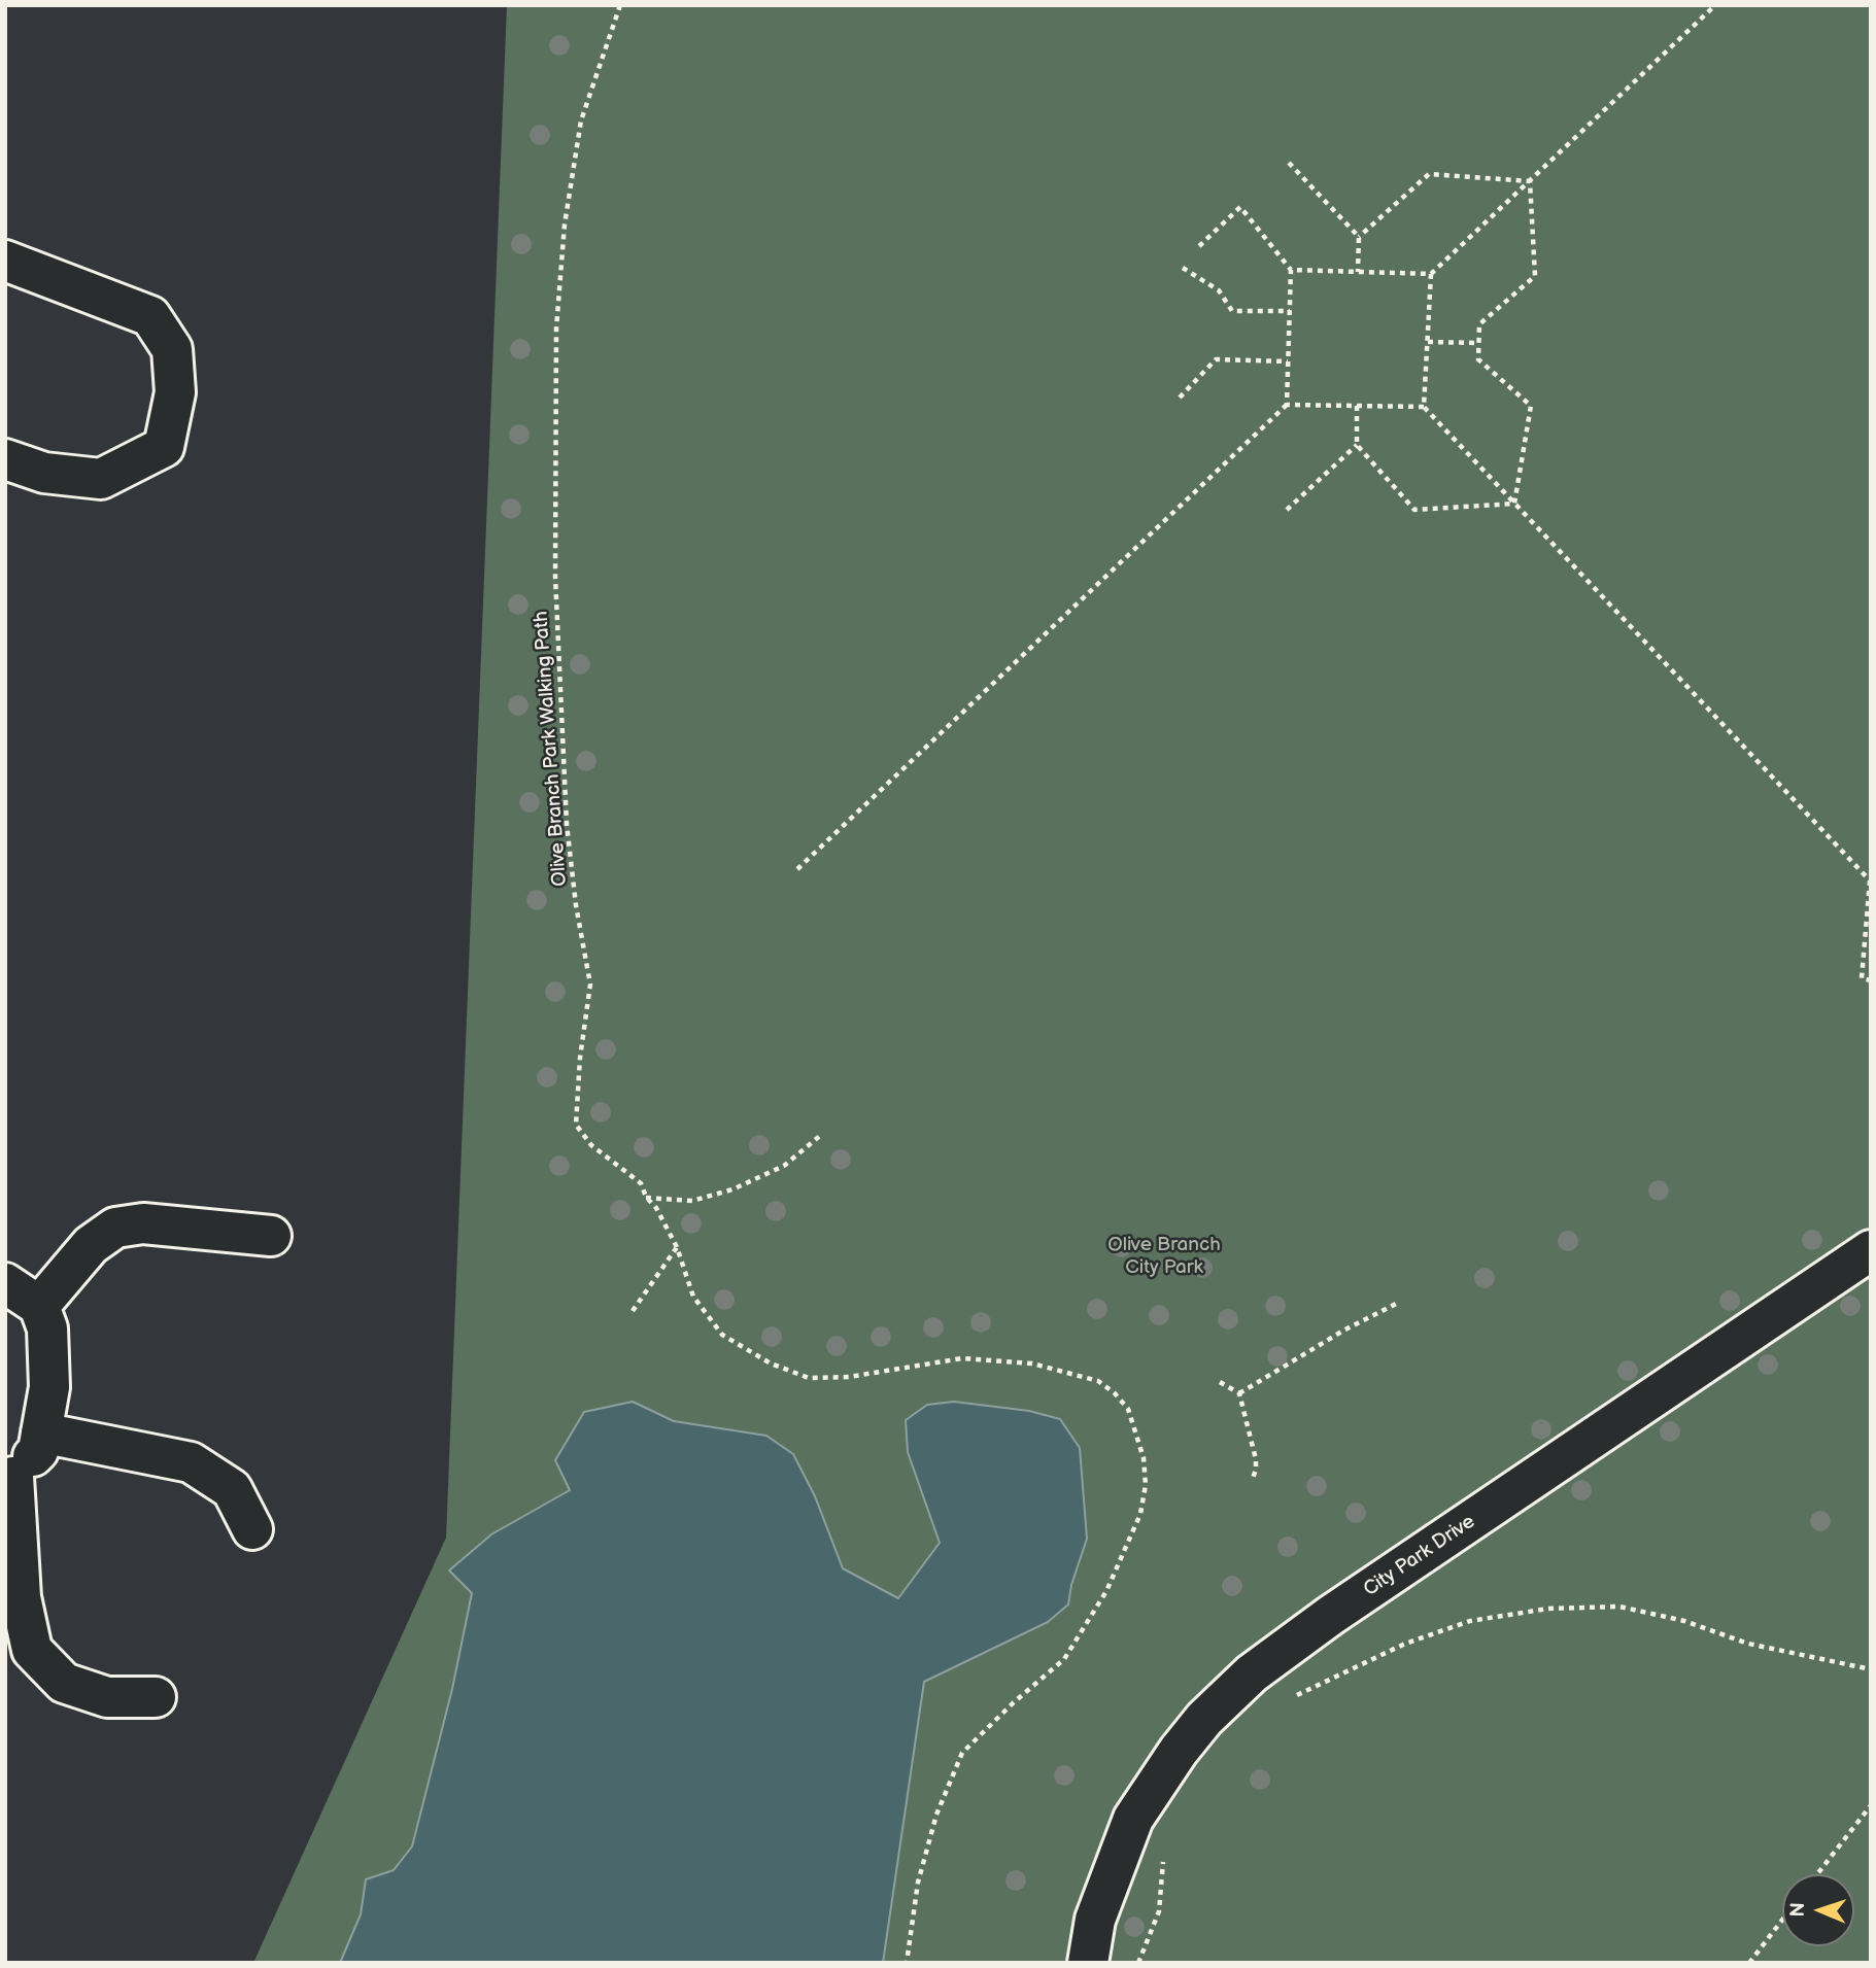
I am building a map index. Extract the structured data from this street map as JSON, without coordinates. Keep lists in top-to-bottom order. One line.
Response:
{"streets":{"street":["City Park Drive"],"path":["Olive Branch Park Walking Path"]},"parks":["Olive Branch City Park"],"north":"left"}
